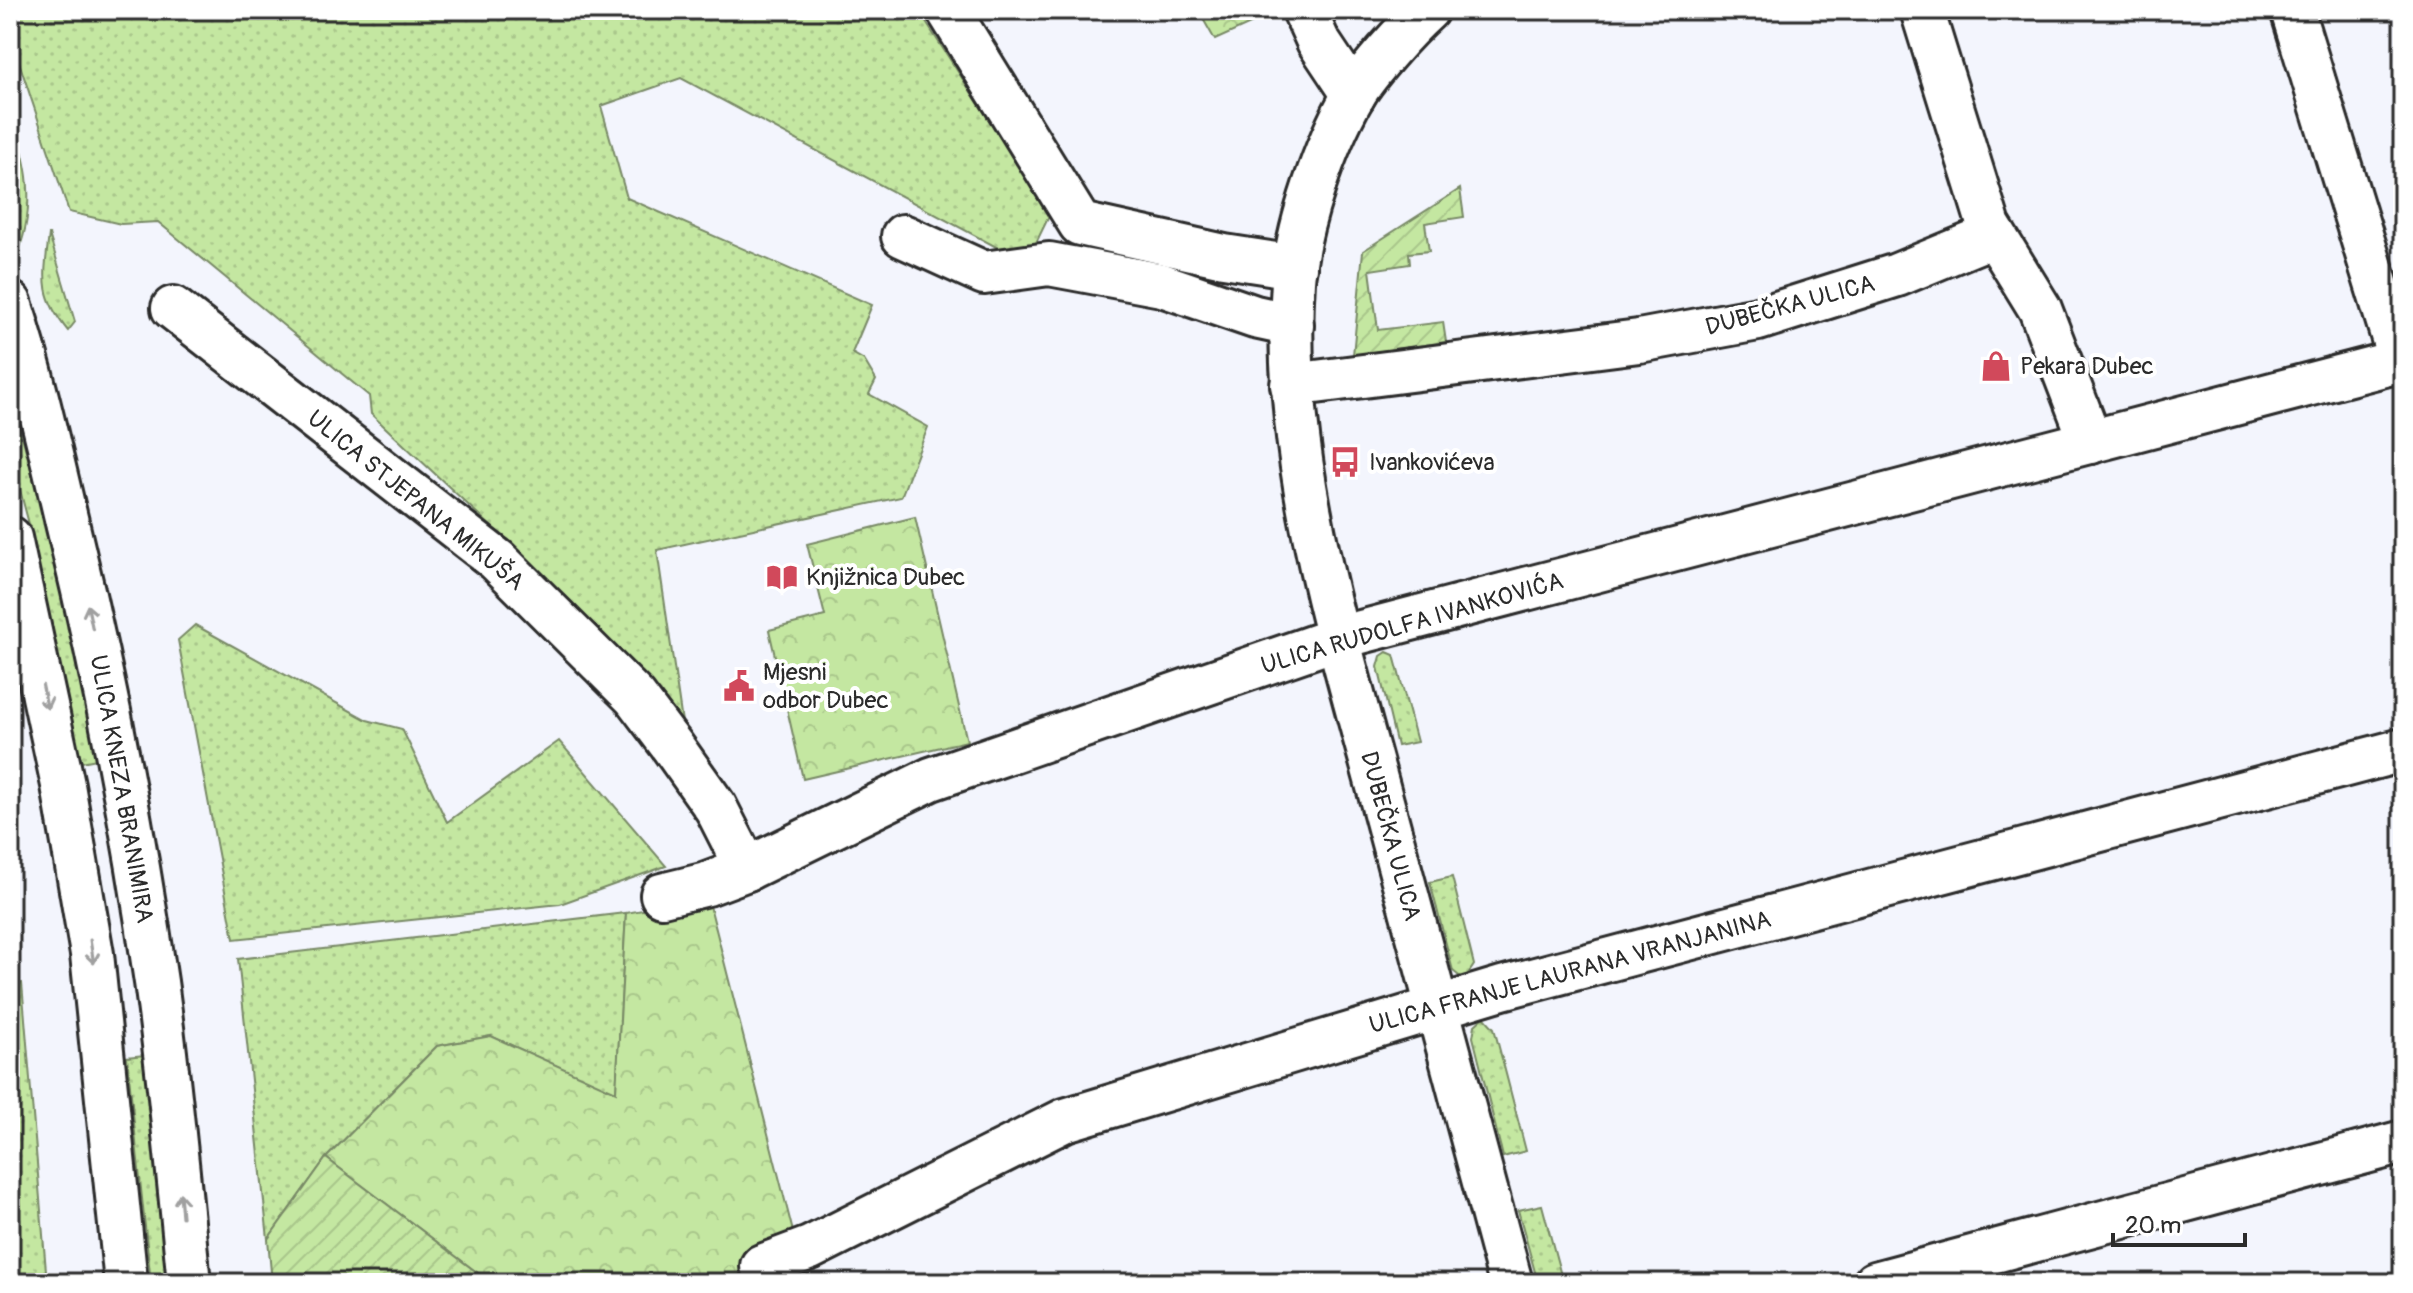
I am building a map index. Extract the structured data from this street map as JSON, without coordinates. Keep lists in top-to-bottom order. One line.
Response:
{"streets":{"street":["DUBEČKA ULICA","ULICA STJEPANA MIKUŠA","ULICA RUDOLFA IVANKOVIĆA","ULICA KNEZA BRANIMIRA","ULICA FRANJE LAURANA VRANJANINA"]},"crossings":[["DUBEČKA ULICA","ULICA RUDOLFA IVANKOVIĆA"],["DUBEČKA ULICA","ULICA FRANJE LAURANA VRANJANINA"],["ULICA STJEPANA MIKUŠA","ULICA RUDOLFA IVANKOVIĆA"]],"places":{"shop":["Pekara Dubec"],"bus stop":["Ivankovićeva"],"library":["Knjižnica Dubec"],"public building":["Mjesni odbor Dubec"]},"scale_bar":"20 m"}
